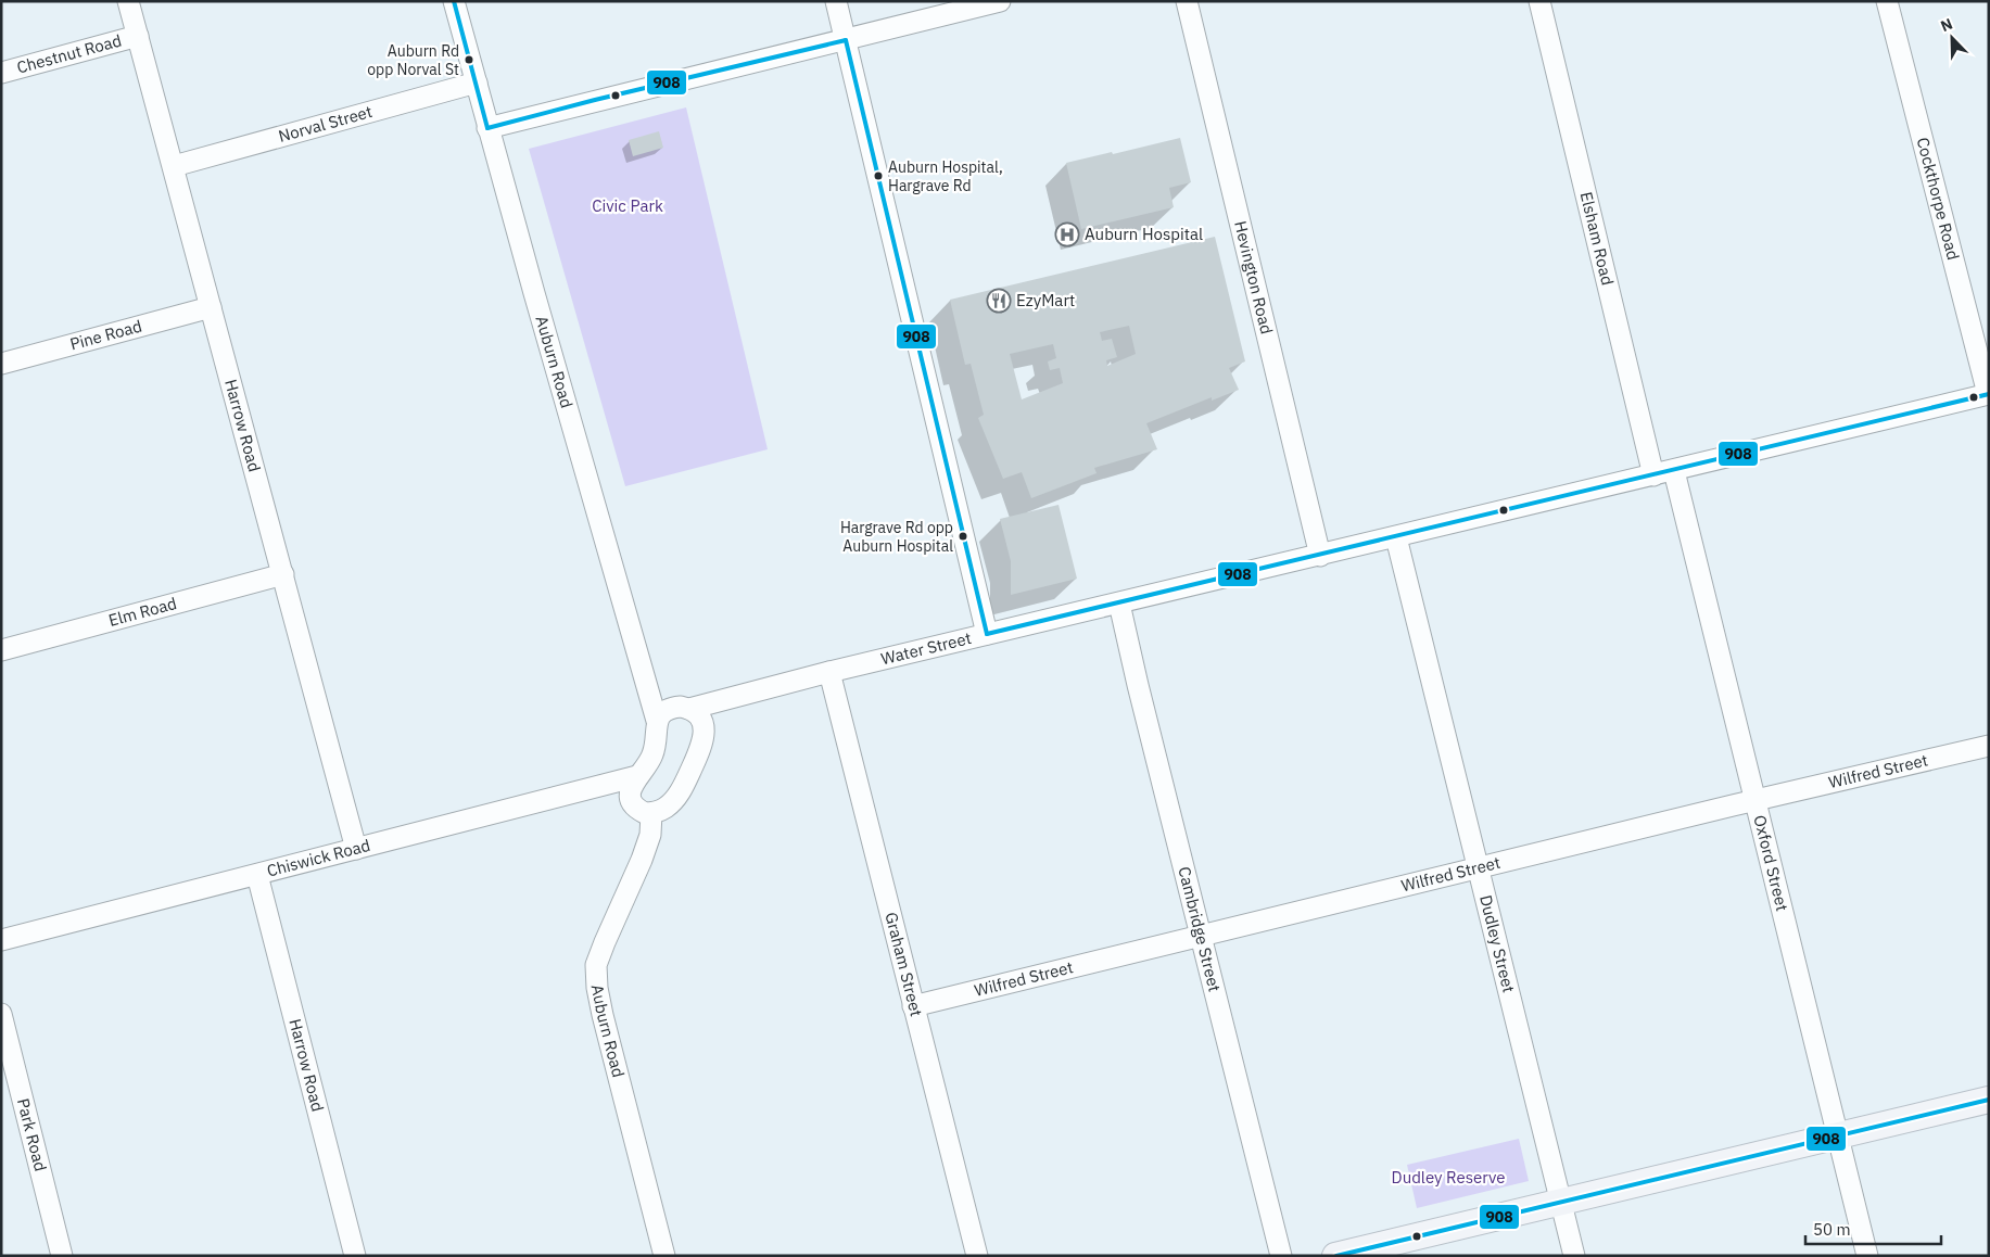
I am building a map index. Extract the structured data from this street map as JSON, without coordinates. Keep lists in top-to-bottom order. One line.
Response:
{"streets":{"street":["Chestnut Road","Norval Street","Cockthorpe Road","Elsham Road","Hevington Road","Pine Road","Auburn Road","Harrow Road","Elm Road","Water Street","Wilfred Street","Chiswick Road","Oxford Street","Cambridge Street","Dudley Street","Graham Street","Park Road"]},"crossings":[["Chestnut Road","Harrow Road"],["Norval Street","Auburn Road"],["Norval Street","Harrow Road"],["Cockthorpe Road","Water Street"],["Elsham Road","Water Street"],["Hevington Road","Water Street"],["Pine Road","Harrow Road"],["Auburn Road","Water Street"],["Harrow Road","Elm Road"],["Harrow Road","Chiswick Road"],["Water Street","Oxford Street"],["Water Street","Cambridge Street"],["Water Street","Dudley Street"],["Water Street","Graham Street"],["Wilfred Street","Oxford Street"],["Wilfred Street","Cambridge Street"],["Wilfred Street","Dudley Street"],["Wilfred Street","Graham Street"]],"parks":["Civic Park","Dudley Reserve"],"places":{"other":["Auburn Rd opp Norval St","Auburn Hospital, Hargrave Rd","Hargrave Rd opp Auburn Hospital"],"hospital":["Auburn Hospital"],"restaurant":["EzyMart"]},"lines":["transit line 908"],"scale_bar":"50 m","north":"top left"}
